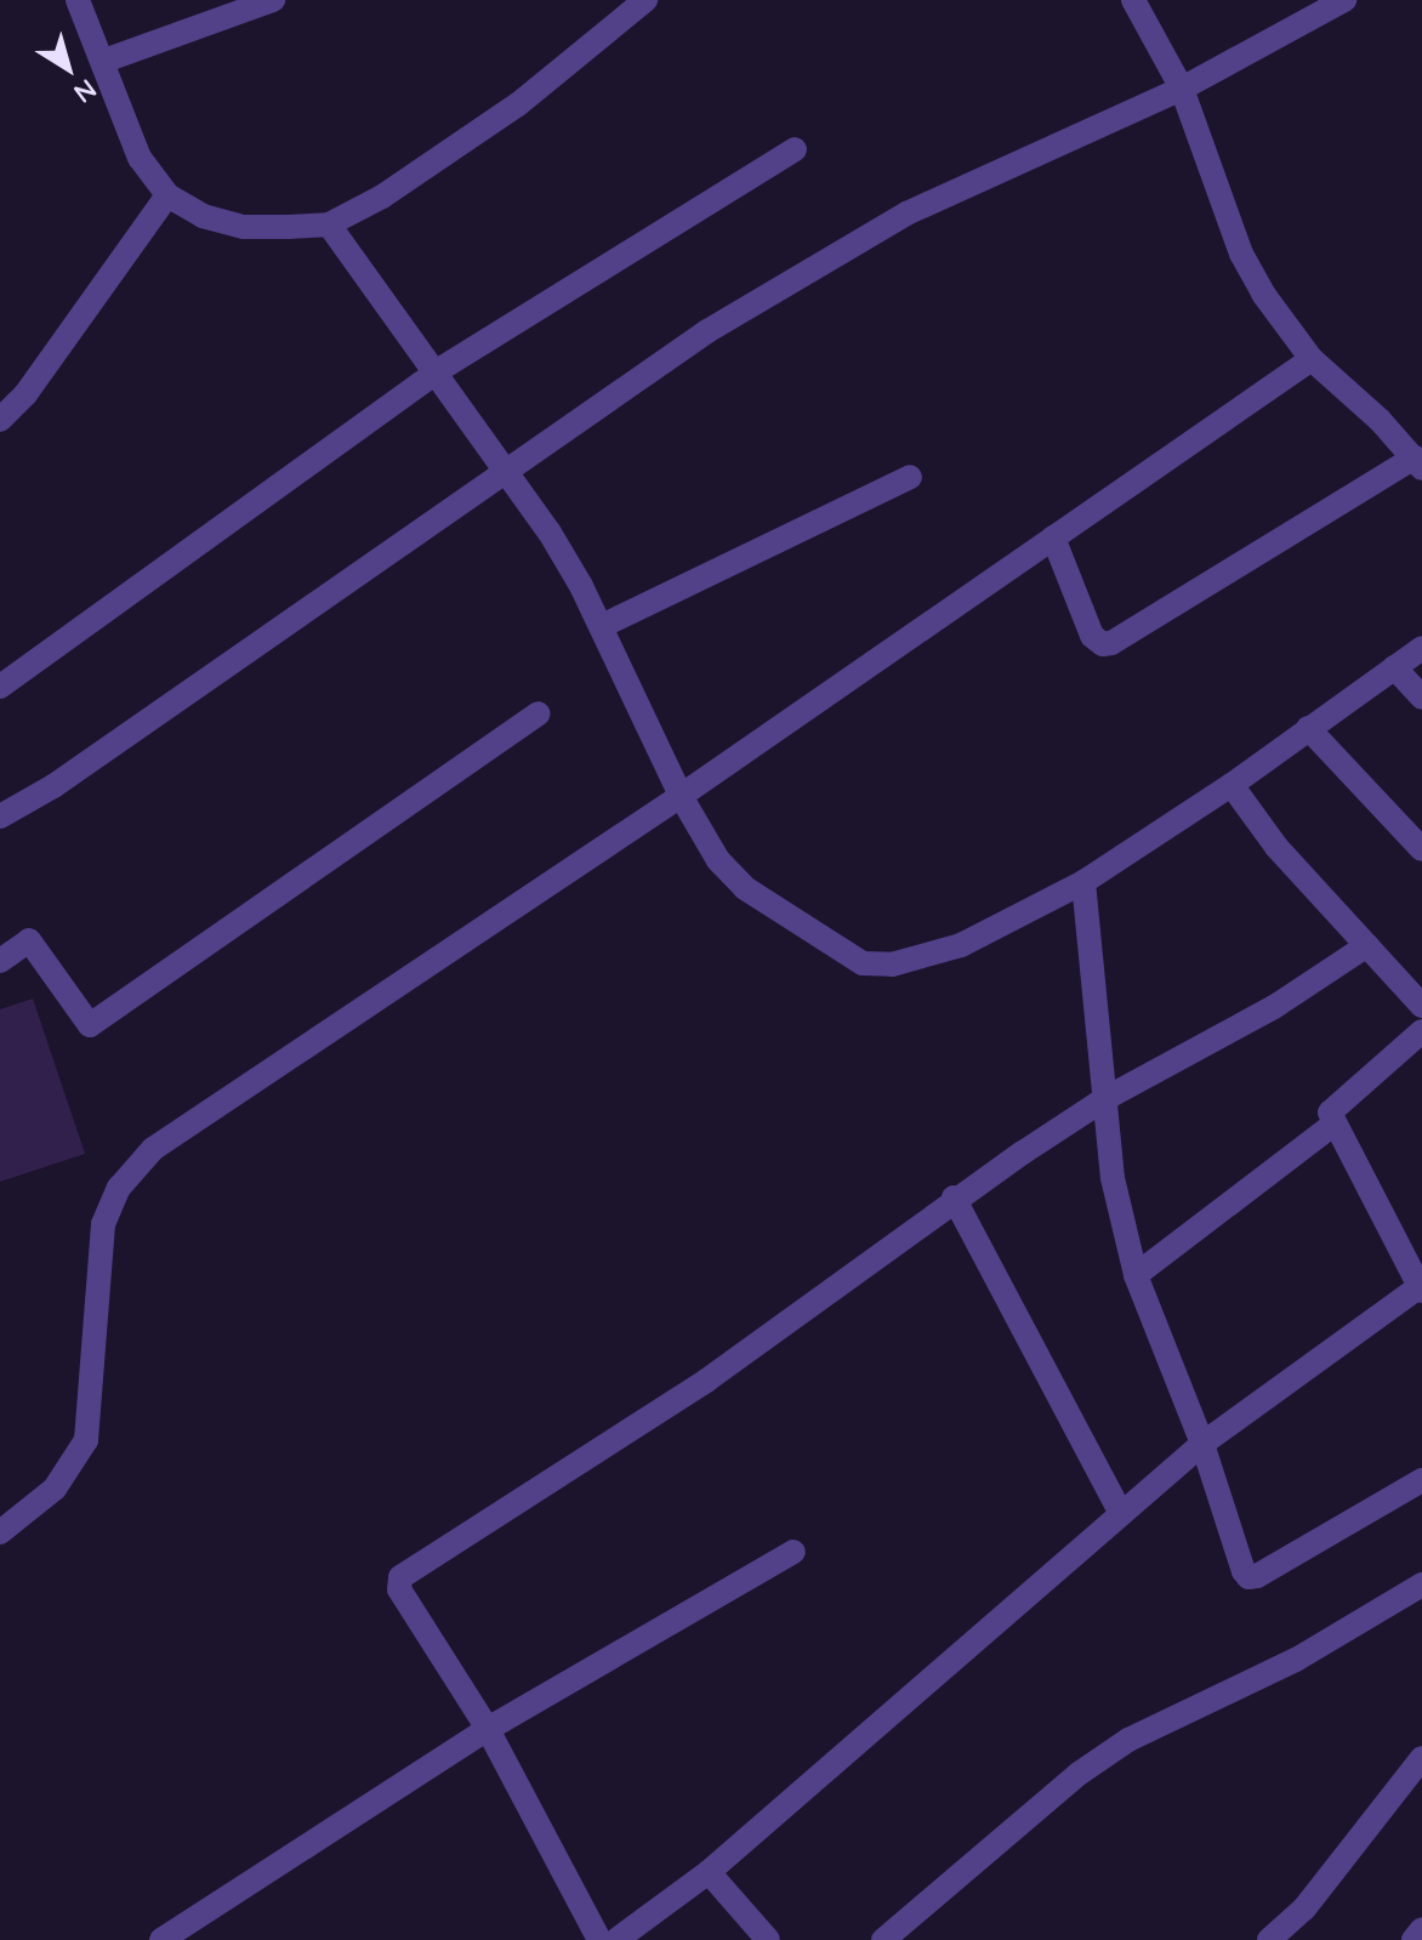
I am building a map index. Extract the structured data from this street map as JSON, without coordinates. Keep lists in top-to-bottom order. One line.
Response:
{"north":"bottom right"}
